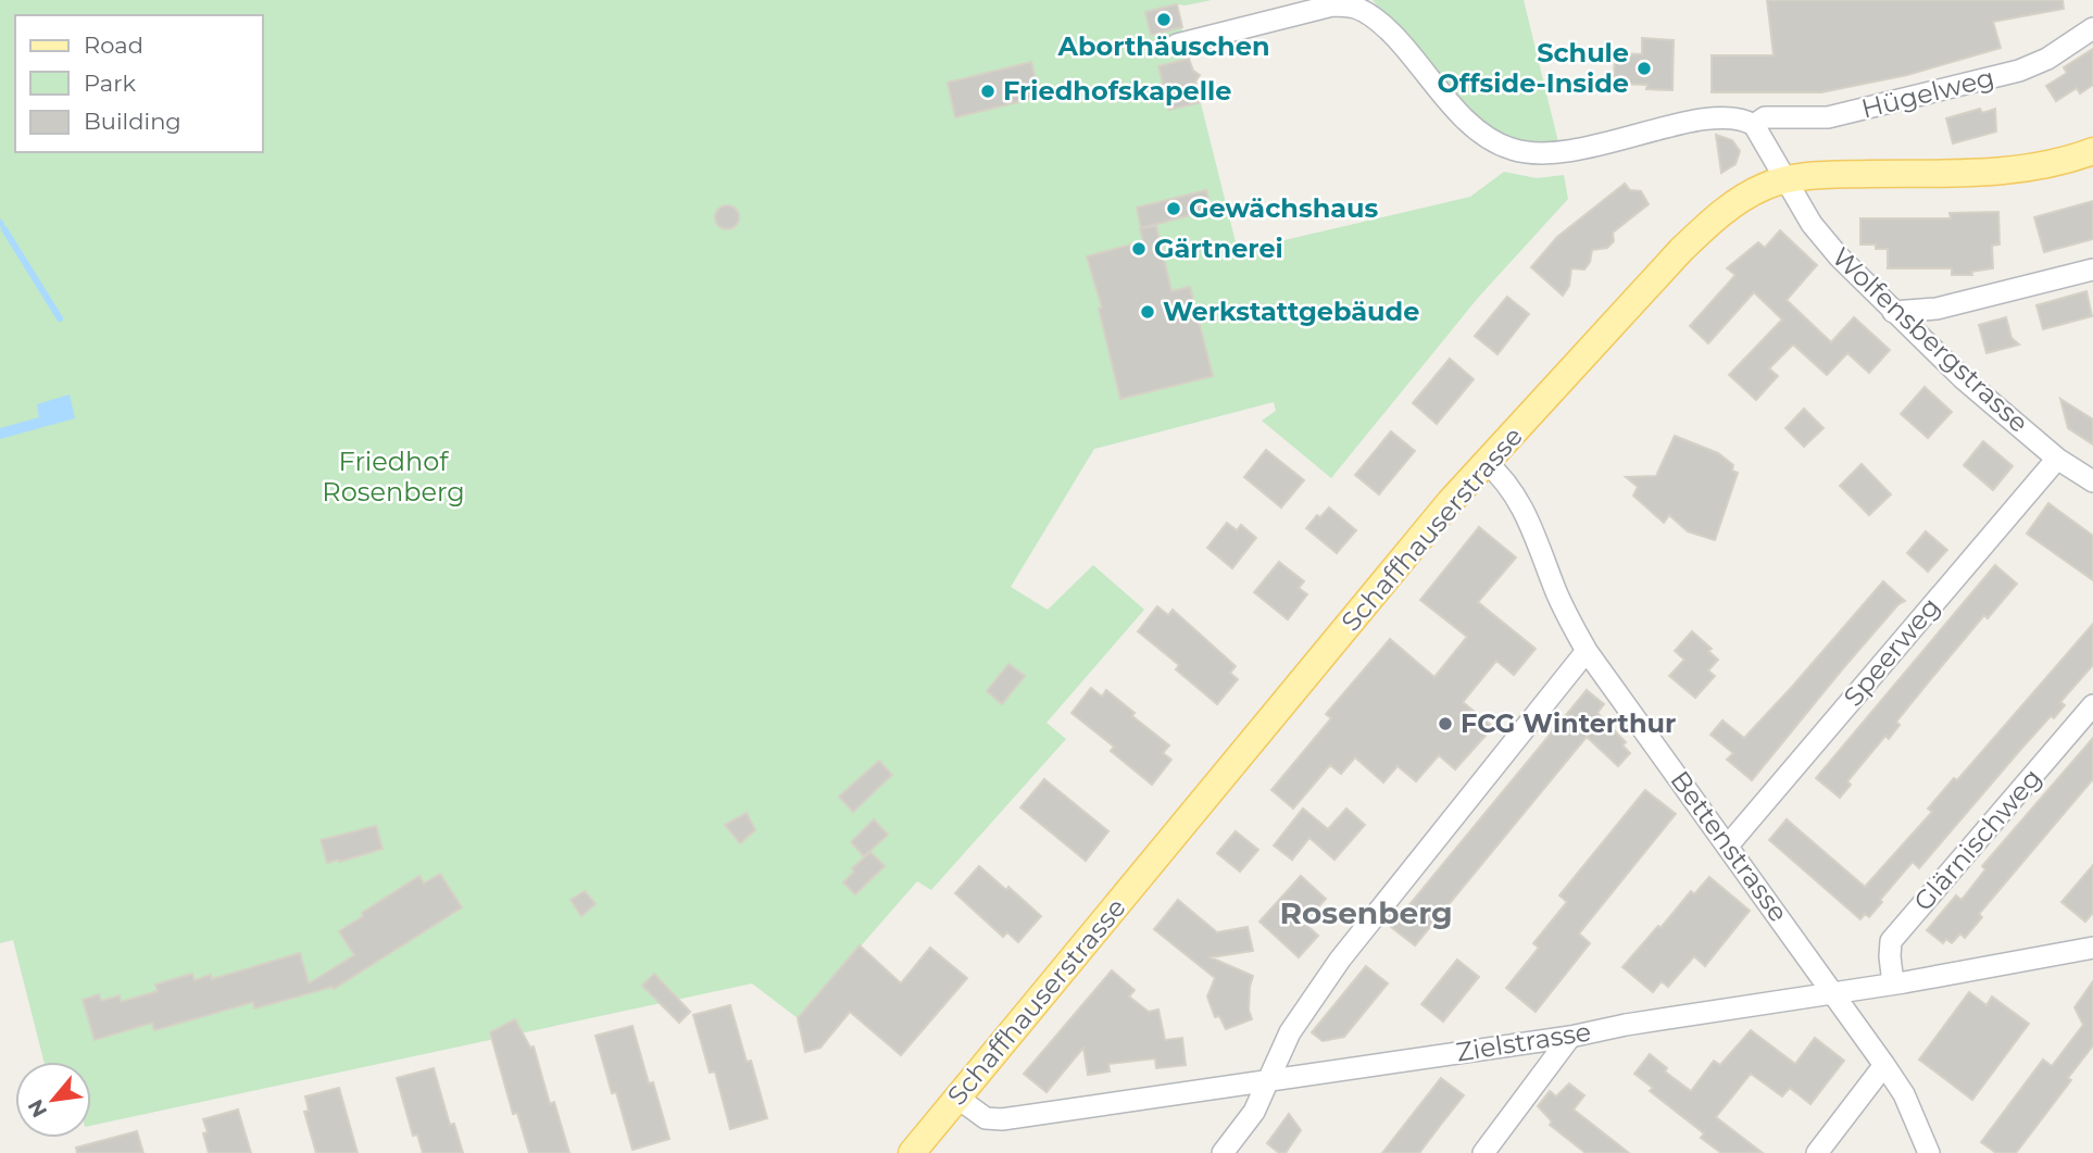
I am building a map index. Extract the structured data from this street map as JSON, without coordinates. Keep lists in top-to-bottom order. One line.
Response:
{"streets":{"main road":["Schaffhauserstrasse"],"street":["Hügelweg","Wolfensbergstrasse","Speerweg","Glärnischweg","Bettenstrasse","Zielstrasse"]},"crossings":[["Hügelweg","Wolfensbergstrasse"],["Wolfensbergstrasse","Schaffhauserstrasse"],["Wolfensbergstrasse","Speerweg"],["Schaffhauserstrasse","Bettenstrasse"],["Schaffhauserstrasse","Zielstrasse"],["Speerweg","Bettenstrasse"],["Glärnischweg","Zielstrasse"],["Bettenstrasse","Zielstrasse"]],"districts":["Rosenberg"],"parks":["Friedhof Rosenberg"],"places":["Aborthäuschen","Schule Offside-Inside","Friedhofskapelle","Gewächshaus","Gärtnerei","Werkstattgebäude","FCG Winterthur"],"legend":["Road","Park","Building"],"north":"bottom left"}
